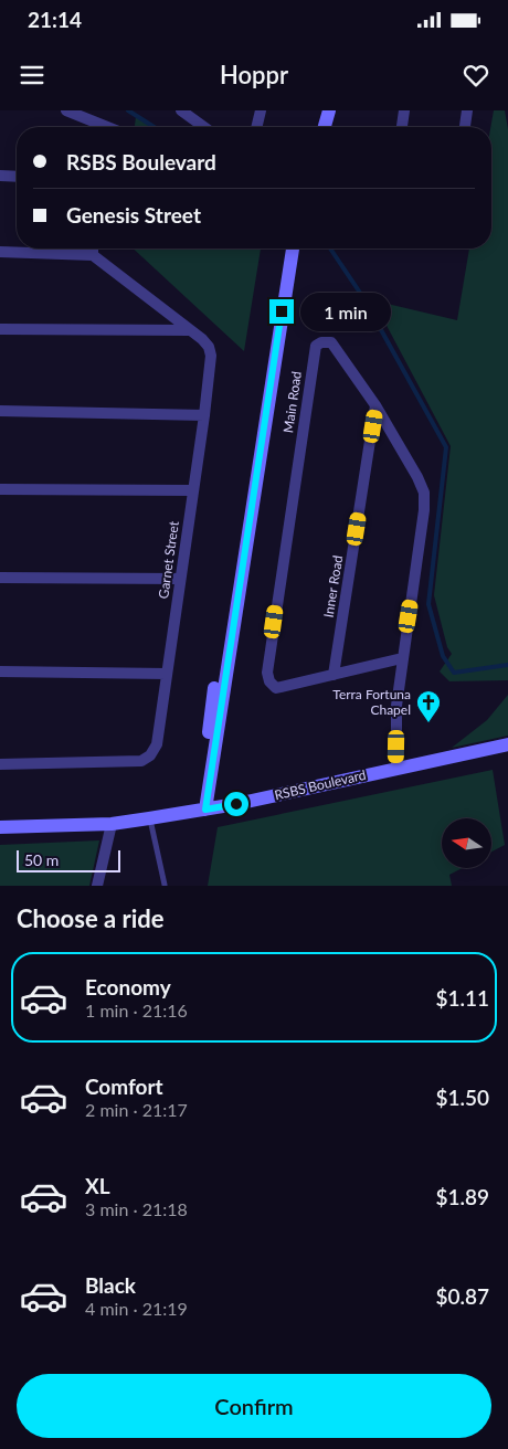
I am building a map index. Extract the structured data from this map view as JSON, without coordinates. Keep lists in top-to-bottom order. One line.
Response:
{"streets":{"street":["Main Road","Garnet Street","Inner Road","RSBS Boulevard"]},"crossings":[["Main Road","Inner Road"],["Main Road","RSBS Boulevard"]],"places":{"church":["Terra Fortuna Chapel"]},"scale_bar":"50 m","north":"left","page":{"status":"21:14","header":"Hoppr","banner":["RSBS Boulevard","Genesis Street"],"bubble":"1 min","scale":"50 m","heading":"Choose a ride","list":[{"name":"Economy","note":"1 min · 21:16","value":"$1.11"},{"name":"Comfort","note":"2 min · 21:17","value":"$1.50"},{"name":"XL","note":"3 min · 21:18","value":"$1.89"},{"name":"Black","note":"4 min · 21:19","value":"$0.87"}],"buttons":"Confirm"}}
